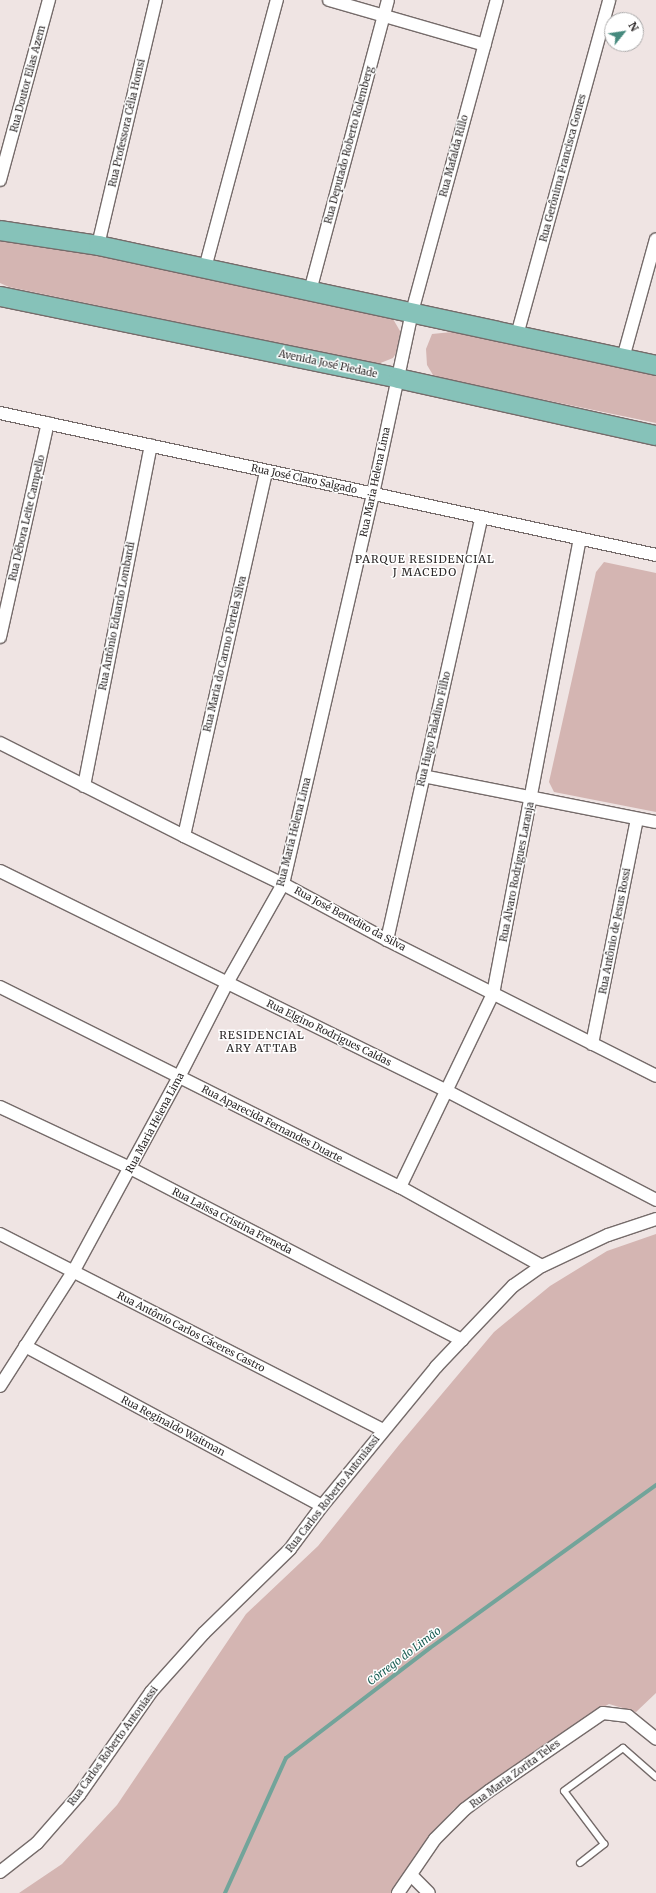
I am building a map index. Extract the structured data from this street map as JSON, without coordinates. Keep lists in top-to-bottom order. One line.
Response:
{"streets":{"main road":["Avenida José Piedade"],"street":["Rua Doutor Elias Azem","Rua Professora Célia Homsi","Rua Deputado Roberto Rolemberg","Rua Mafalda Rillo","Rua Gerônima Francisca Gomes","Rua José Claro Salgado","Rua Maria Helena Lima","Rua Débora Leite Campello","Rua Antônio Eduardo Lombardi","Rua Maria do Carmo Portela Silva","Rua Hugo Paladino Filho","Rua Alvaro Rodrigues Laranja","Rua José Benedito da Silva","Rua Antônio de Jesus Rossi","Rua Elgino Rodrigues Caldas","Rua Aparecida Fernandes Duarte","Rua Laissa Cristina Freneda","Rua Antônio Carlos Cáceres Castro","Rua Reginaldo Waitman","Rua Carlos Roberto Antoniassi","Rua Maria Zorita Teles"]},"crossings":[["Rua Mafalda Rillo","Rua Maria Helena Lima"],["Avenida José Piedade","Rua Maria Helena Lima"],["Rua José Claro Salgado","Rua Maria Helena Lima"],["Rua José Claro Salgado","Rua Débora Leite Campello"],["Rua José Claro Salgado","Rua Antônio Eduardo Lombardi"],["Rua José Claro Salgado","Rua Maria do Carmo Portela Silva"],["Rua José Claro Salgado","Rua Hugo Paladino Filho"],["Rua José Claro Salgado","Rua Alvaro Rodrigues Laranja"],["Rua Maria Helena Lima","Rua José Benedito da Silva"],["Rua Maria Helena Lima","Rua Elgino Rodrigues Caldas"],["Rua Maria Helena Lima","Rua Aparecida Fernandes Duarte"],["Rua Maria Helena Lima","Rua Laissa Cristina Freneda"],["Rua Maria Helena Lima","Rua Antônio Carlos Cáceres Castro"],["Rua Maria Helena Lima","Rua Reginaldo Waitman"],["Rua Antônio Eduardo Lombardi","Rua José Benedito da Silva"],["Rua Maria do Carmo Portela Silva","Rua José Benedito da Silva"],["Rua Hugo Paladino Filho","Rua José Benedito da Silva"],["Rua Alvaro Rodrigues Laranja","Rua José Benedito da Silva"],["Rua Alvaro Rodrigues Laranja","Rua Elgino Rodrigues Caldas"],["Rua Alvaro Rodrigues Laranja","Rua Aparecida Fernandes Duarte"],["Rua José Benedito da Silva","Rua Antônio de Jesus Rossi"],["Rua Aparecida Fernandes Duarte","Rua Carlos Roberto Antoniassi"],["Rua Laissa Cristina Freneda","Rua Carlos Roberto Antoniassi"],["Rua Antônio Carlos Cáceres Castro","Rua Carlos Roberto Antoniassi"],["Rua Reginaldo Waitman","Rua Carlos Roberto Antoniassi"]],"districts":["PARQUE RESIDENCIAL J MACEDO","RESIDENCIAL ARY ATTAB"],"water":["Córrego do Limão"],"north":"top right"}
